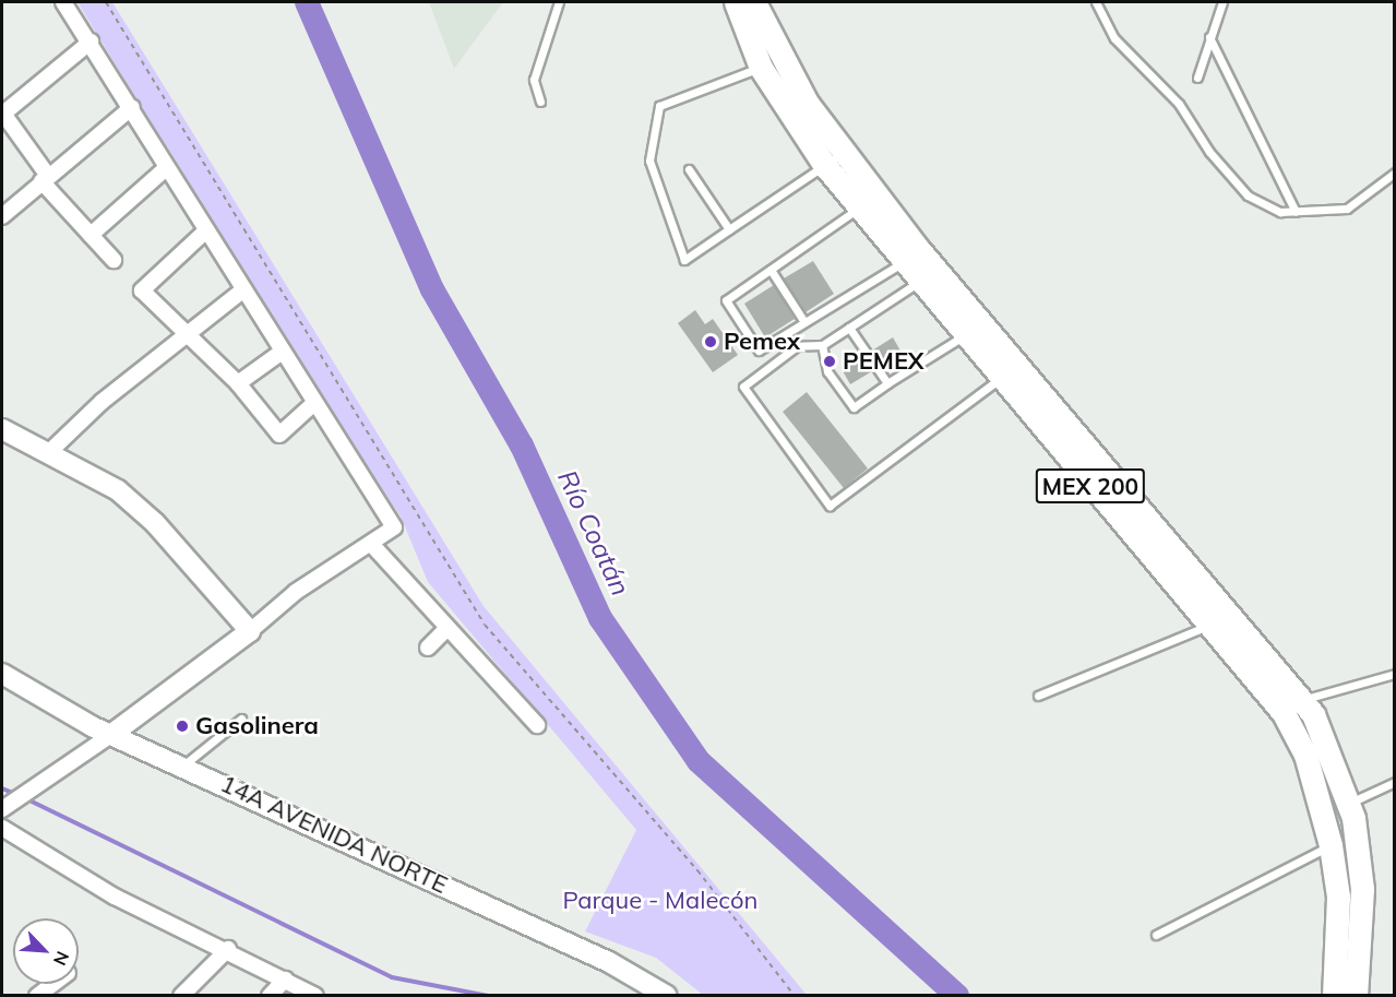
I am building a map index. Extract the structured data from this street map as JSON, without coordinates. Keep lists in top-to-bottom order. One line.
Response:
{"streets":{"highway":["MEX 200"],"main road":["14A AVENIDA NORTE"]},"water":["Río Coatán"],"parks":["Parque - Malecón"],"places":["Pemex","PEMEX","Gasolinera"],"north":"bottom right"}
